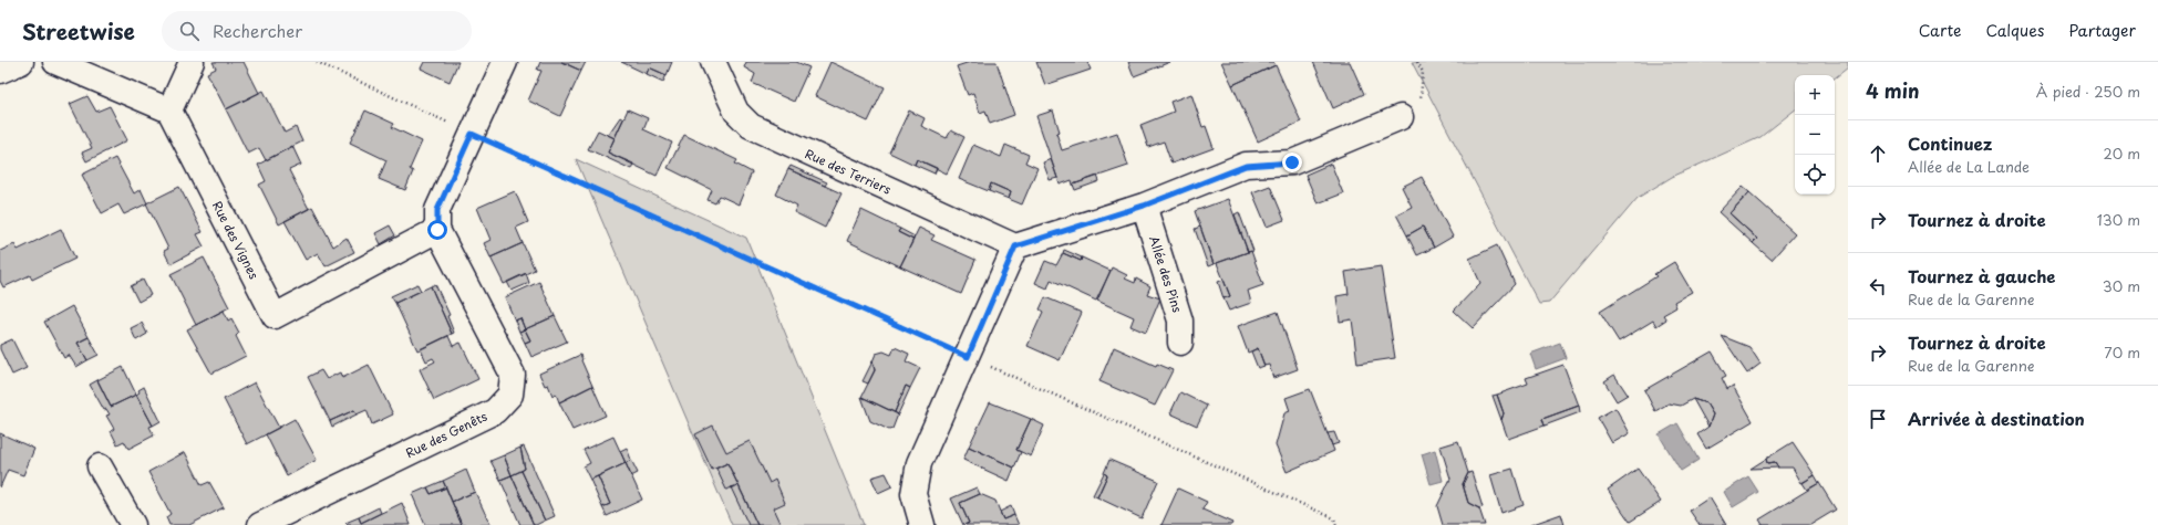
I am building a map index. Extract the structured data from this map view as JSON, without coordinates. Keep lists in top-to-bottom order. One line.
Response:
{"streets":{"street":["Rue des Terriers","Rue des Vignes","Allée des Pins","Rue des Genêts"]},"crossings":[["Rue des Vignes","Rue des Genêts"]],"page":{"header":"Streetwise","search":"Rechercher","nav":["Carte","Calques","Partager"],"heading":["4 min","À pied · 250 m"],"map_buttons":["+","−"],"list":[["Continuez","Allée de La Lande","20 m"],["Tournez à droite","130 m"],["Tournez à gauche","Rue de la Garenne","30 m"],["Tournez à droite","Rue de la Garenne","70 m"],"Arrivée à destination"]}}
